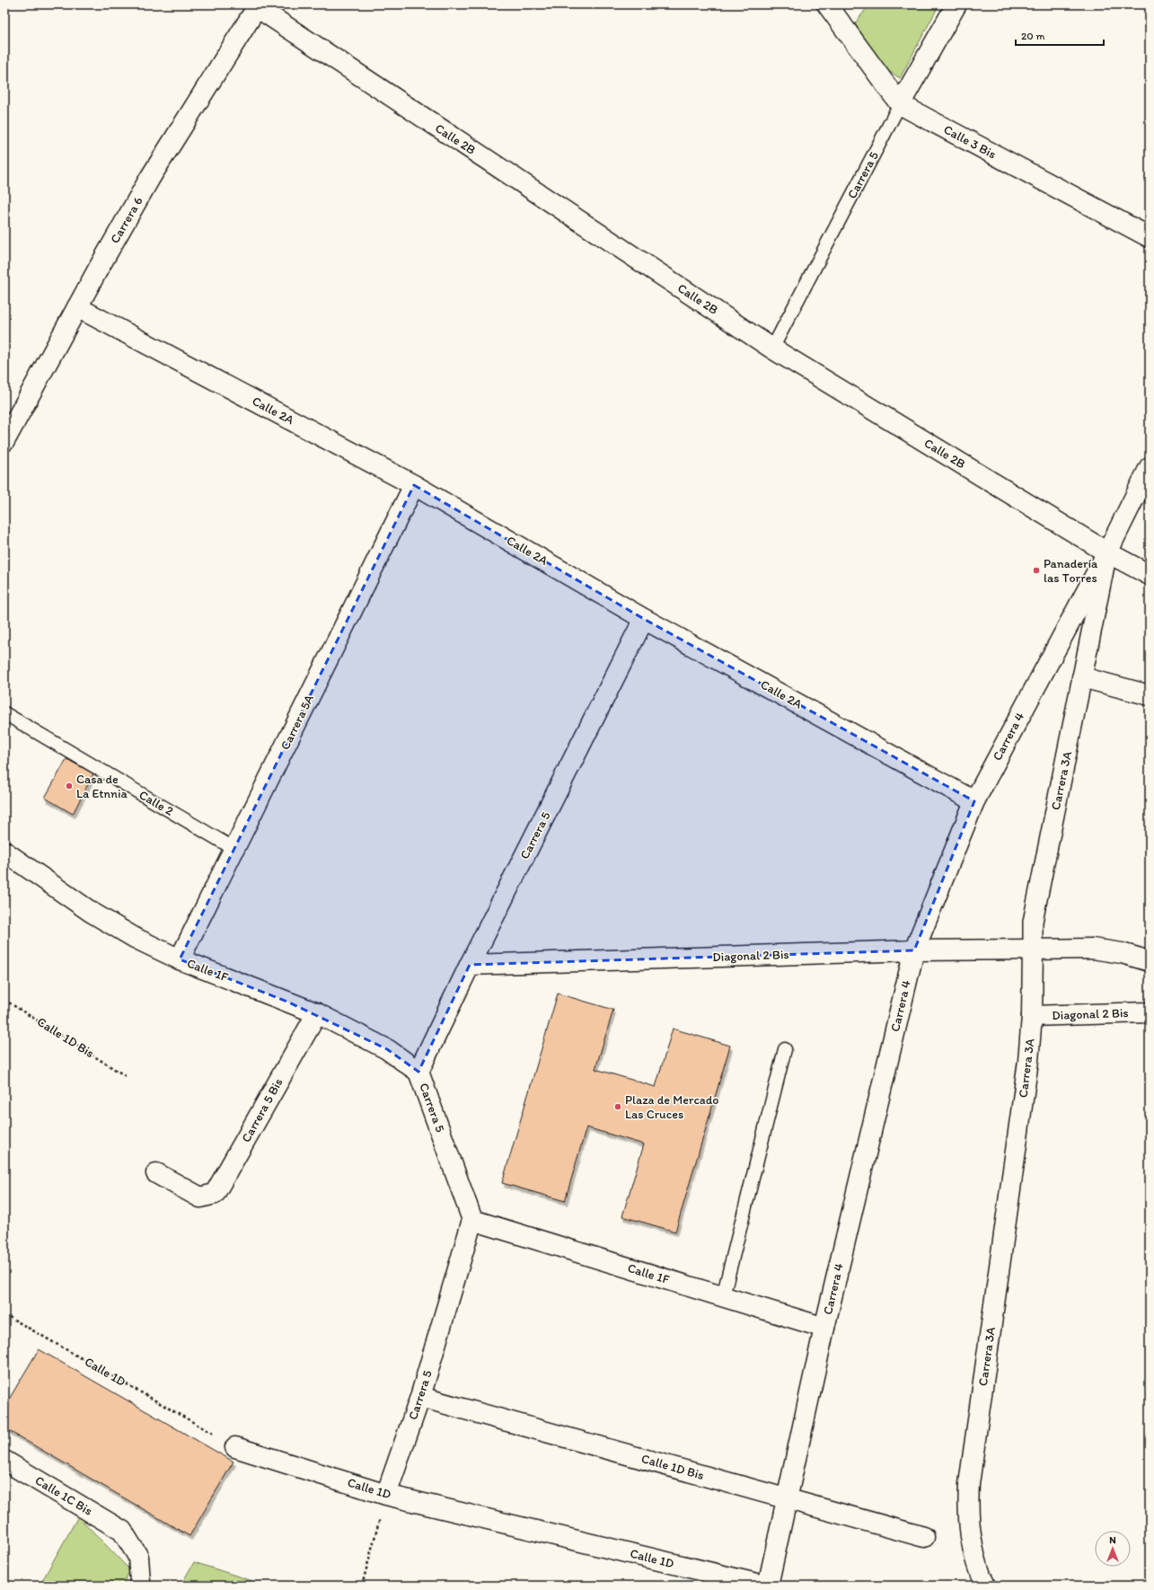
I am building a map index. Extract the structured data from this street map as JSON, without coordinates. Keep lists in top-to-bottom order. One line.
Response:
{"streets":{"street":["Calle 2B","Calle 3 Bis","Carrera 5","Carrera 6","Calle 2A","Carrera 5A","Carrera 4","Carrera 3A","Diagonal 2 Bis","Calle 1F","Calle 1D Bis","Carrera 5 Bis","Calle 1D","Calle 1C Bis"],"lane":["Calle 2"]},"crossings":[["Calle 2B","Carrera 5"],["Calle 2B","Carrera 6"],["Calle 2B","Carrera 4"],["Calle 2B","Carrera 3A"],["Calle 3 Bis","Carrera 5"],["Carrera 5","Calle 2A"],["Carrera 5","Diagonal 2 Bis"],["Carrera 5","Calle 1F"],["Carrera 5","Calle 1D Bis"],["Carrera 5","Calle 1D"],["Carrera 6","Calle 2A"],["Calle 2A","Carrera 5A"],["Calle 2A","Carrera 4"],["Carrera 5A","Calle 2"],["Carrera 5A","Calle 1F"],["Carrera 4","Carrera 3A"],["Carrera 4","Diagonal 2 Bis"],["Carrera 4","Calle 1F"],["Carrera 4","Calle 1D Bis"],["Carrera 3A","Diagonal 2 Bis"],["Calle 1F","Carrera 5 Bis"]],"places":["Panadería las Torres","Casa de La Etnnia","Plaza de Mercado Las Cruces"],"scale_bar":"20 m","north":"top"}
